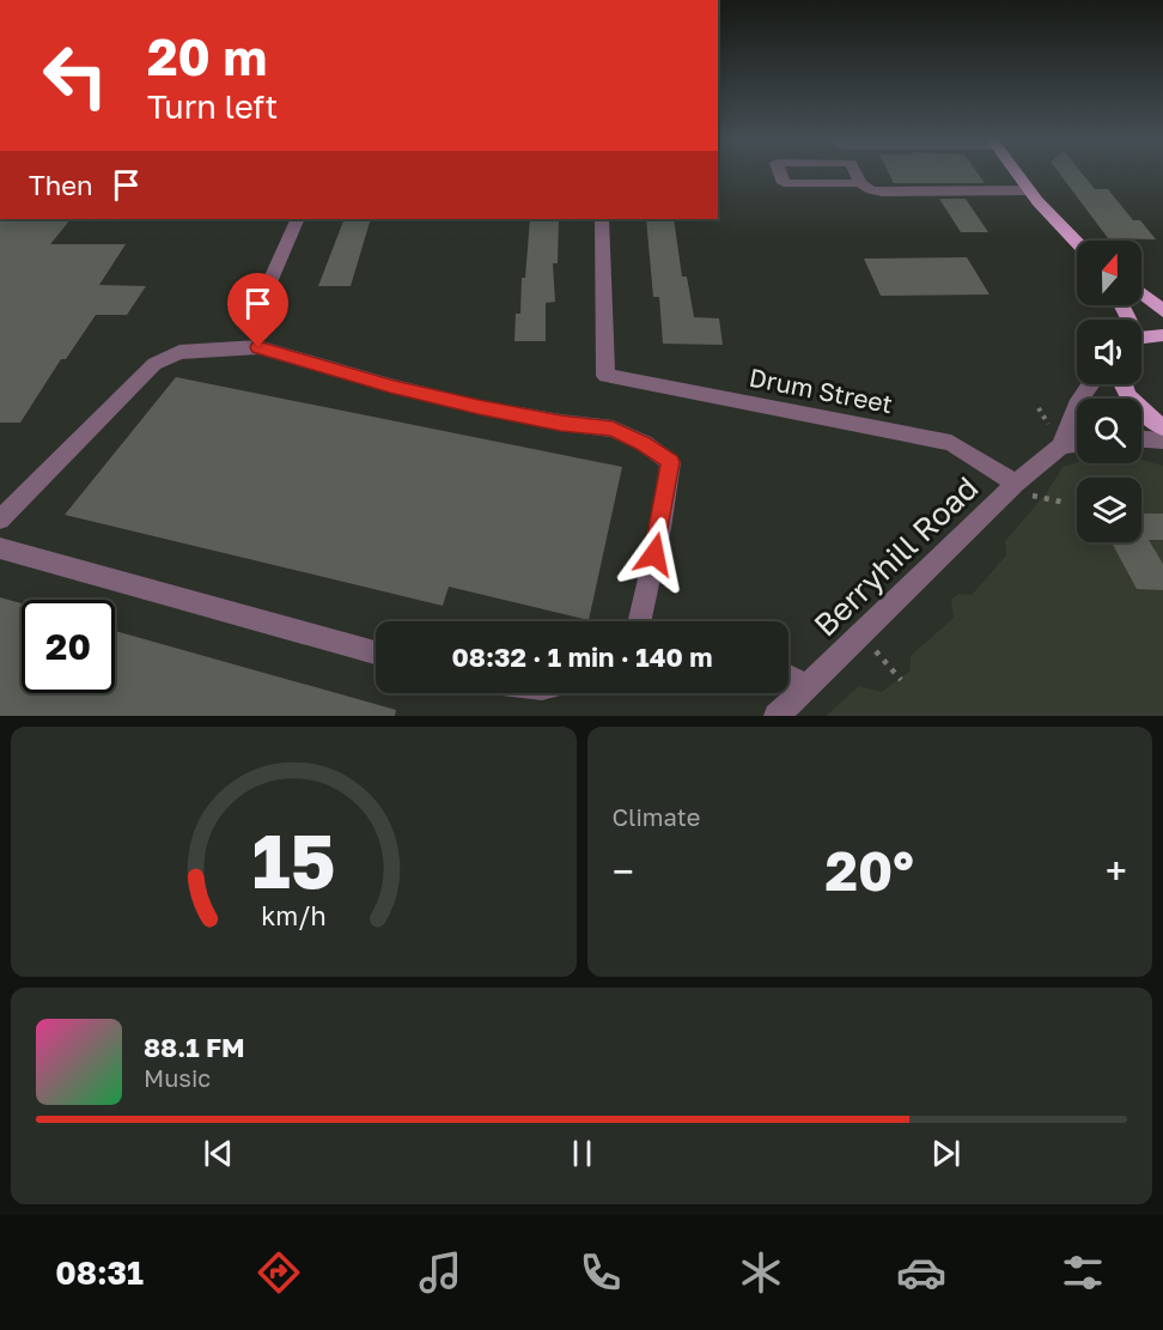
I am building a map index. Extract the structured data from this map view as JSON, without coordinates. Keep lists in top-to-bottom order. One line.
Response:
{"streets":{"street":["Drum Street","Berryhill Road"]},"crossings":[["Drum Street","Berryhill Road"]],"north":"top","page":{"turn":["20 m","Turn left"],"then":"Then","limit":"20","trip":"08:32 · 1 min · 140 m","tile":"Climate","heat":["−","20°","+"],"song":["88.1 FM","Music"],"tabs":"08:31","gauge":["15","km/h"]}}
